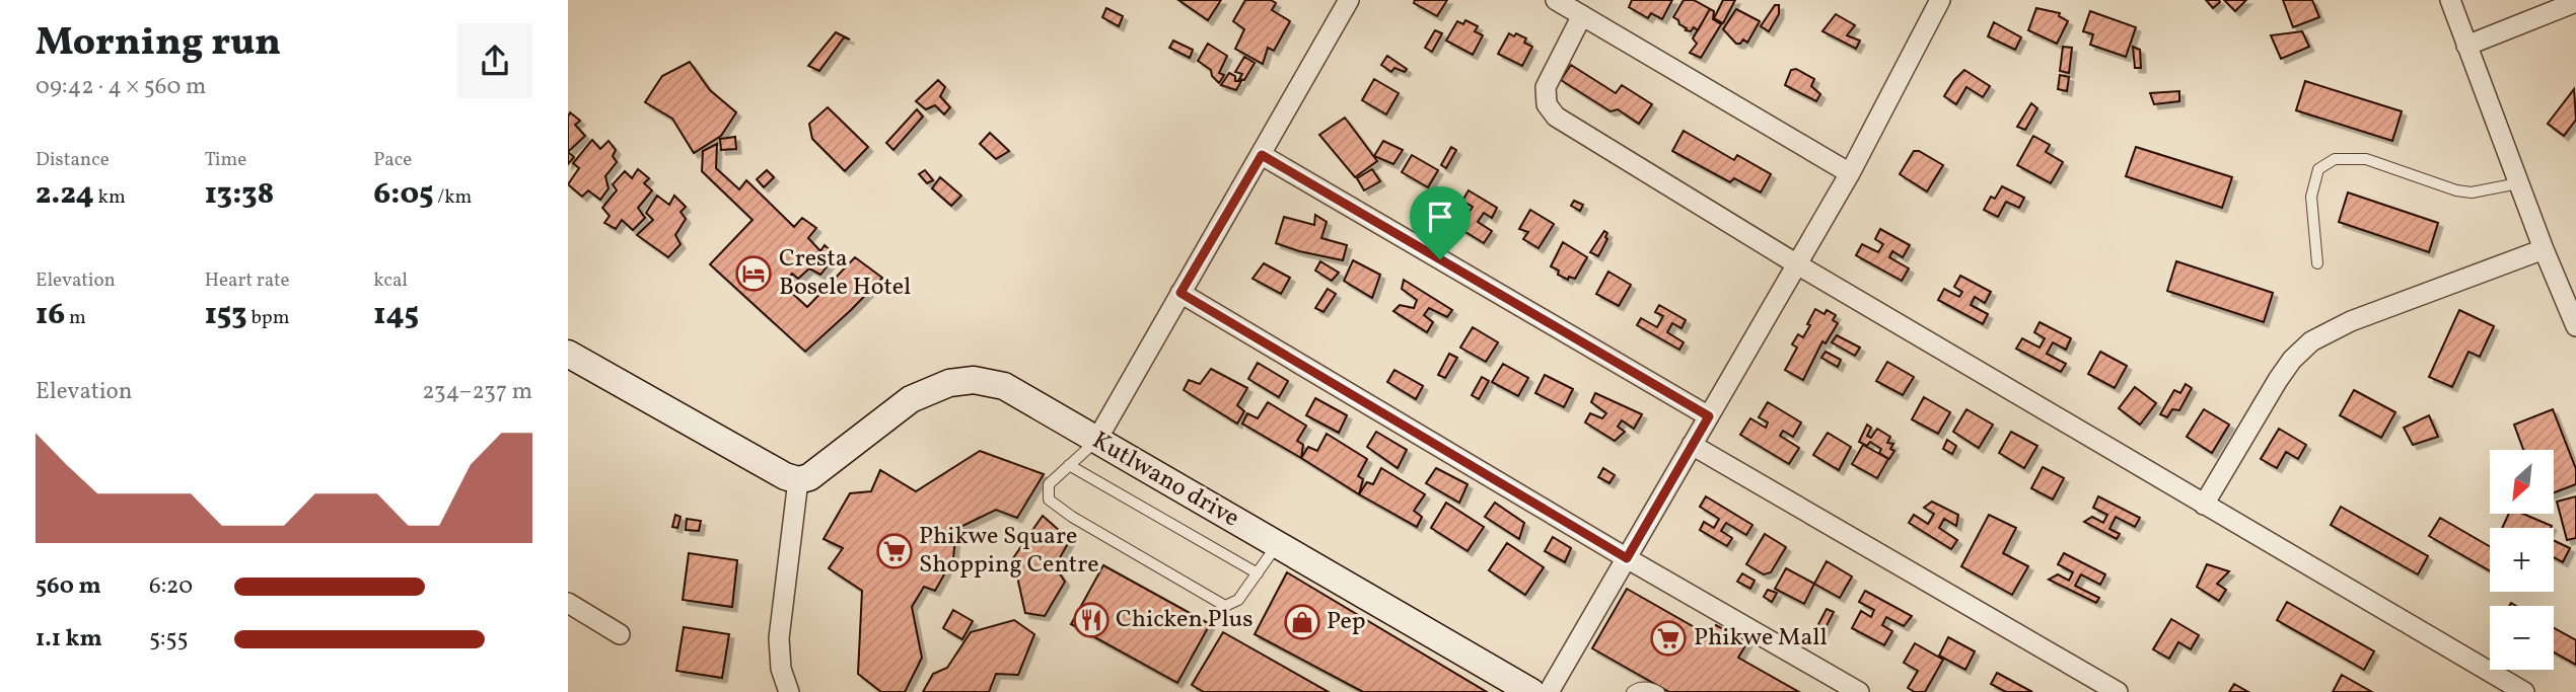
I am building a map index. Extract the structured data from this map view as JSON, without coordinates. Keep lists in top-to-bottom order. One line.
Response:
{"streets":{"street":["Kutlwano drive"]},"places":{"hotel":["Cresta Bosele Hotel"],"supermarket":["Phikwe Square Shopping Centre","Phikwe Mall"],"restaurant":["Chicken Plus"],"shop":["Pep"]},"north":"bottom left","page":{"heading":["Morning run","09:42 · 4 × 560 m"],"stats":[["Distance","2.24 km"],["Time","13:38"],["Pace","6:05 /km"],["Elevation","16 m"],["Heart rate","153 bpm"],["kcal","145"]],"chart":["Elevation","234–237 m"],"map_buttons":["+","−"],"list":[{"name":"560 m","note":"6:20"},{"name":"1.1 km","note":"5:55"}]}}
